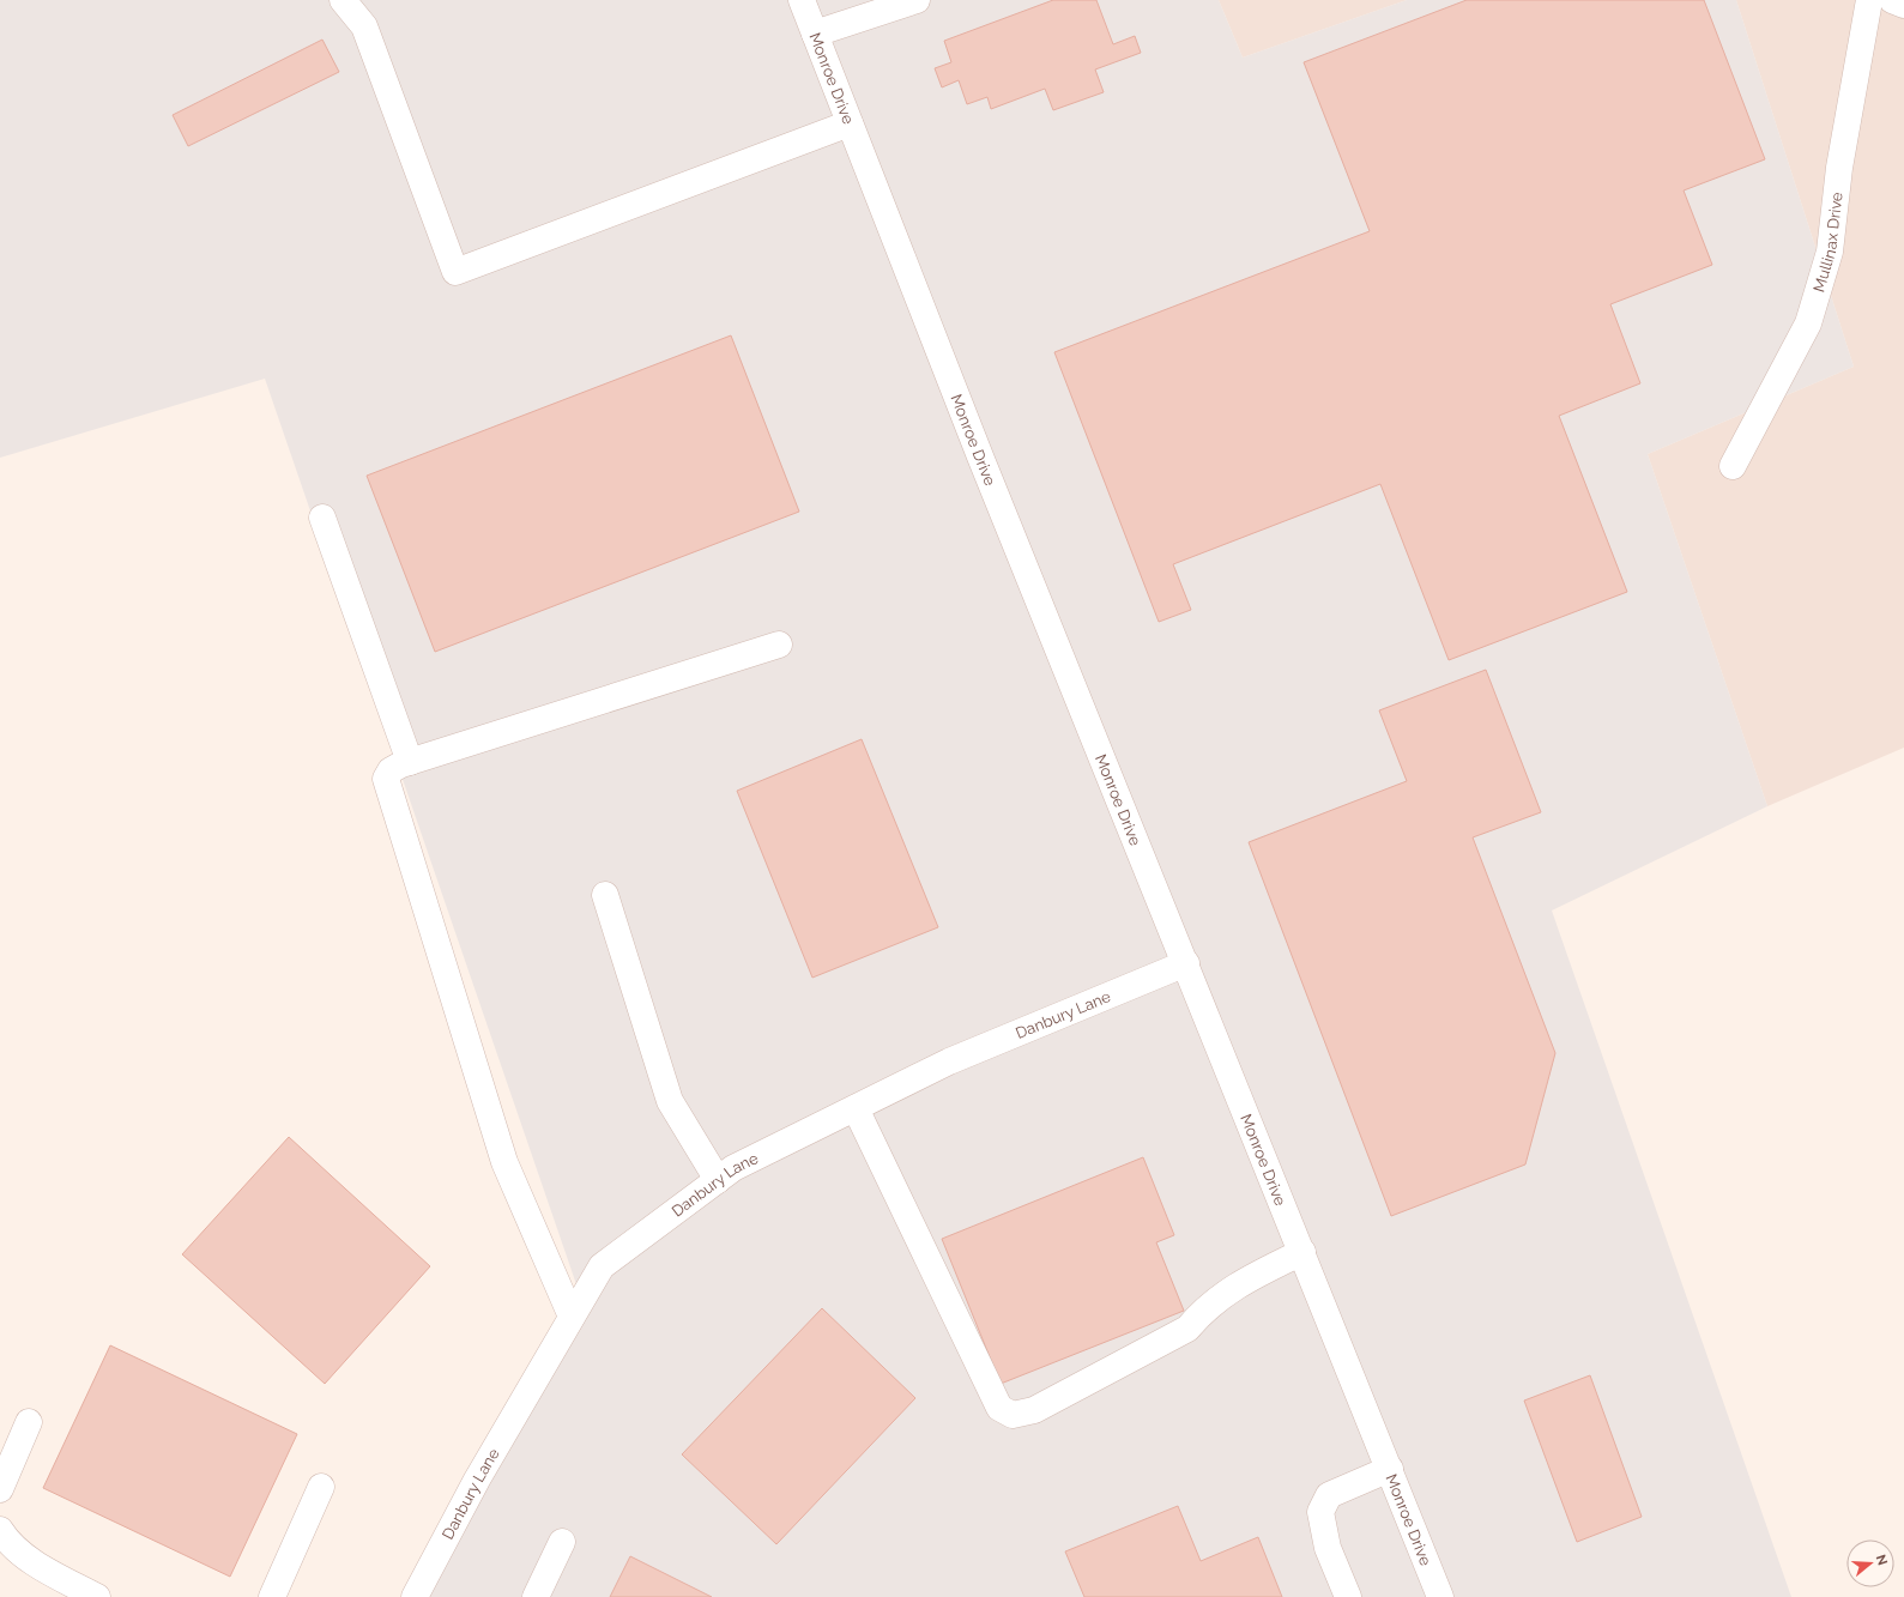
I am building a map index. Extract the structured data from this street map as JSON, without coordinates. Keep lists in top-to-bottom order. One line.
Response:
{"streets":{"street":["Monroe Drive","Mullinax Drive","Danbury Lane"]},"crossings":[["Monroe Drive","Danbury Lane"]],"north":"right"}
